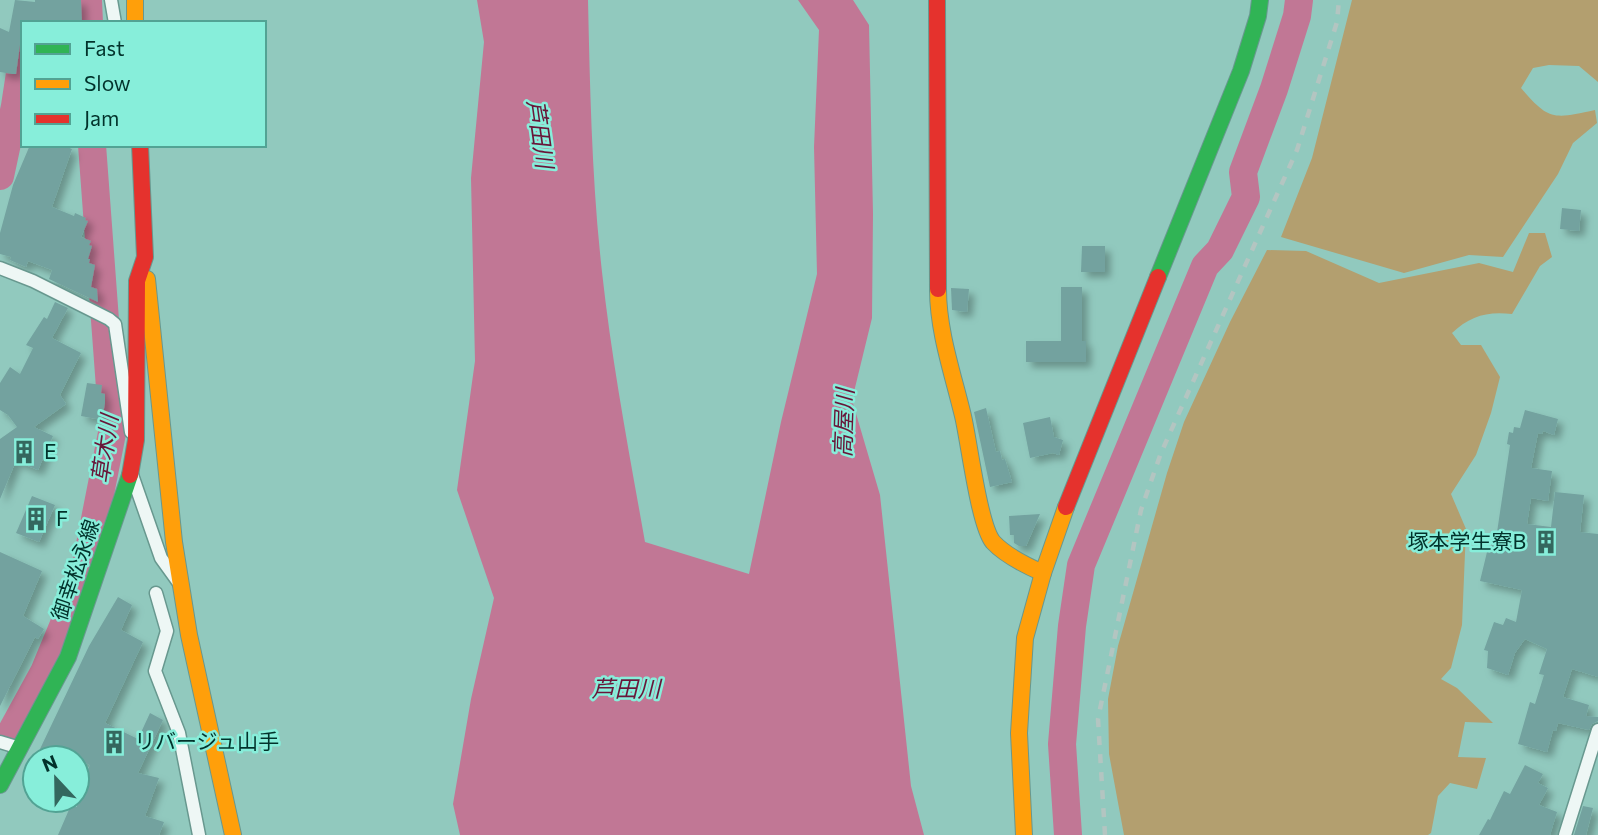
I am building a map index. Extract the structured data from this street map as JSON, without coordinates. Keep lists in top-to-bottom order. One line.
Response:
{"streets":{"street":["御幸松永線"]},"water":["芦田川","高屋川","草木川"],"places":{"building":["E","F","塚本学生寮B","リバージュ山手"]},"legend":["Fast","Slow","Jam"],"north":"top"}
